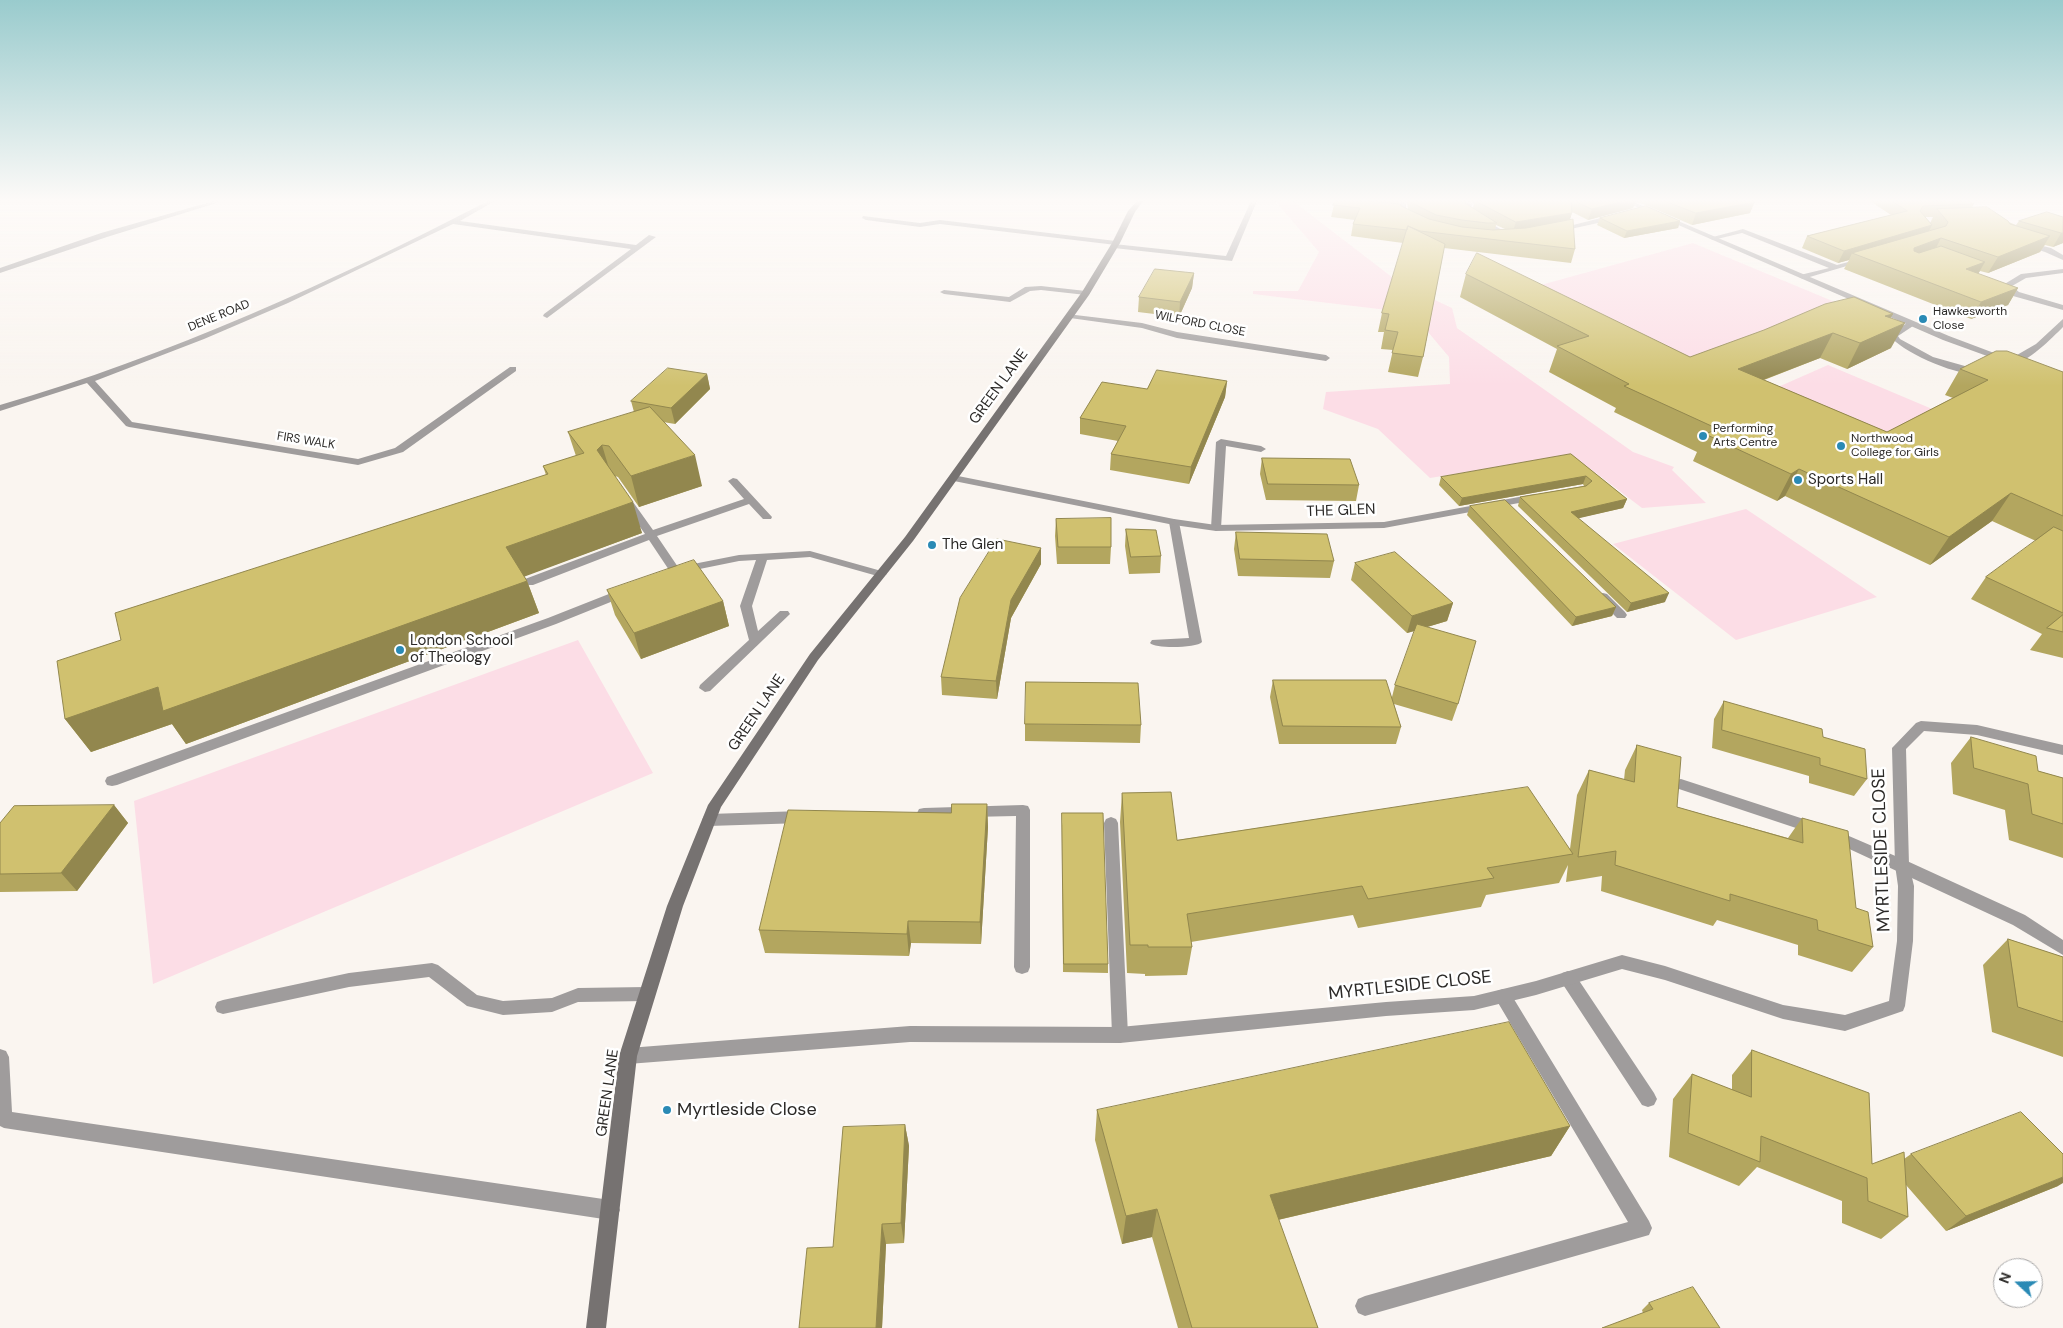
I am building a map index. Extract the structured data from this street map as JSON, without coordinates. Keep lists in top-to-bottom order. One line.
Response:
{"streets":{"main road":["GREEN LANE"],"street":["DENE ROAD","WILFORD CLOSE","FIRS WALK","THE GLEN","MYRTLESIDE CLOSE"]},"crossings":[["DENE ROAD","FIRS WALK"],["WILFORD CLOSE","GREEN LANE"],["GREEN LANE","THE GLEN"],["GREEN LANE","MYRTLESIDE CLOSE"]],"places":["Hawkesworth Close","Performing Arts Centre","Northwood College for Girls","Sports Hall","The Glen","London School of Theology","Myrtleside Close"],"north":"left"}
